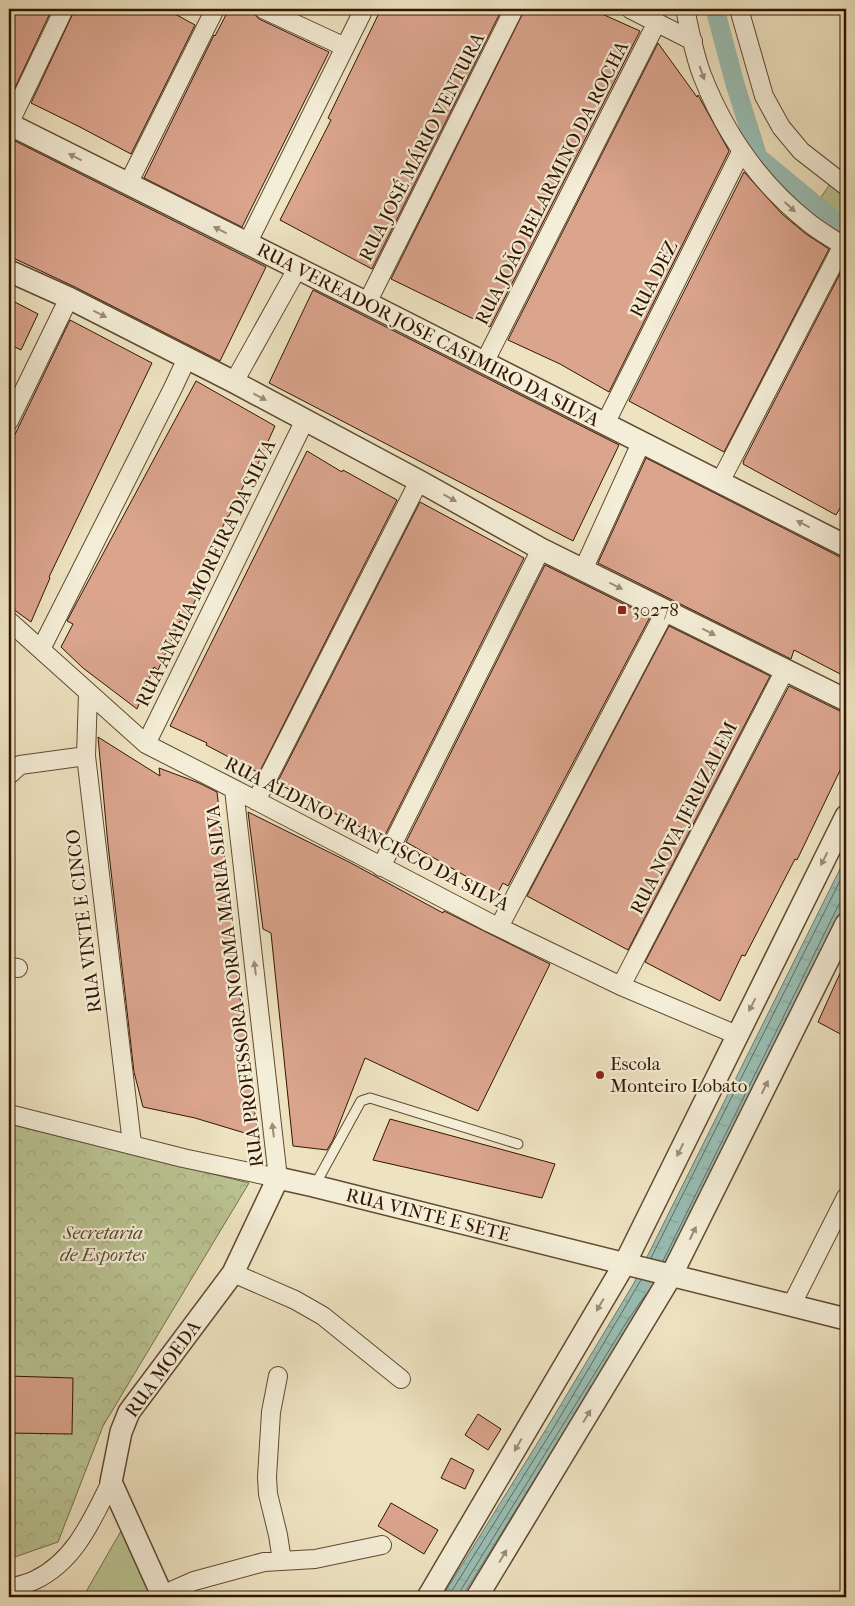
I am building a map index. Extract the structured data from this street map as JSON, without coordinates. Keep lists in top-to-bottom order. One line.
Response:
{"streets":{"street":["RUA JOSÉ MÁRIO VENTURA","RUA JOÃO BELARMINO DA ROCHA","RUA DEZ","RUA VEREADOR JOSE CASIMIRO DA SILVA","RUA ANALIA MOREIRA DA SILVA","RUA NOVA JERUZALEM","RUA ALDINO FRANCISCO DA SILVA","RUA VINTE E CINCO","RUA PROFESSORA NORMA MARIA SILVA","RUA VINTE E SETE","RUA MOEDA"]},"crossings":[["RUA JOSÉ MÁRIO VENTURA","RUA VEREADOR JOSE CASIMIRO DA SILVA"],["RUA JOÃO BELARMINO DA ROCHA","RUA VEREADOR JOSE CASIMIRO DA SILVA"],["RUA DEZ","RUA VEREADOR JOSE CASIMIRO DA SILVA"],["RUA ANALIA MOREIRA DA SILVA","RUA ALDINO FRANCISCO DA SILVA"],["RUA NOVA JERUZALEM","RUA ALDINO FRANCISCO DA SILVA"],["RUA ALDINO FRANCISCO DA SILVA","RUA VINTE E CINCO"],["RUA ALDINO FRANCISCO DA SILVA","RUA PROFESSORA NORMA MARIA SILVA"],["RUA VINTE E CINCO","RUA VINTE E SETE"],["RUA PROFESSORA NORMA MARIA SILVA","RUA VINTE E SETE"],["RUA PROFESSORA NORMA MARIA SILVA","RUA MOEDA"],["RUA VINTE E SETE","RUA MOEDA"]],"one_way":["RUA PROFESSORA NORMA MARIA SILVA"],"parks":["Secretaria de Esportes"],"places":{"transit":["30278"],"other":["Escola Monteiro Lobato"]}}
